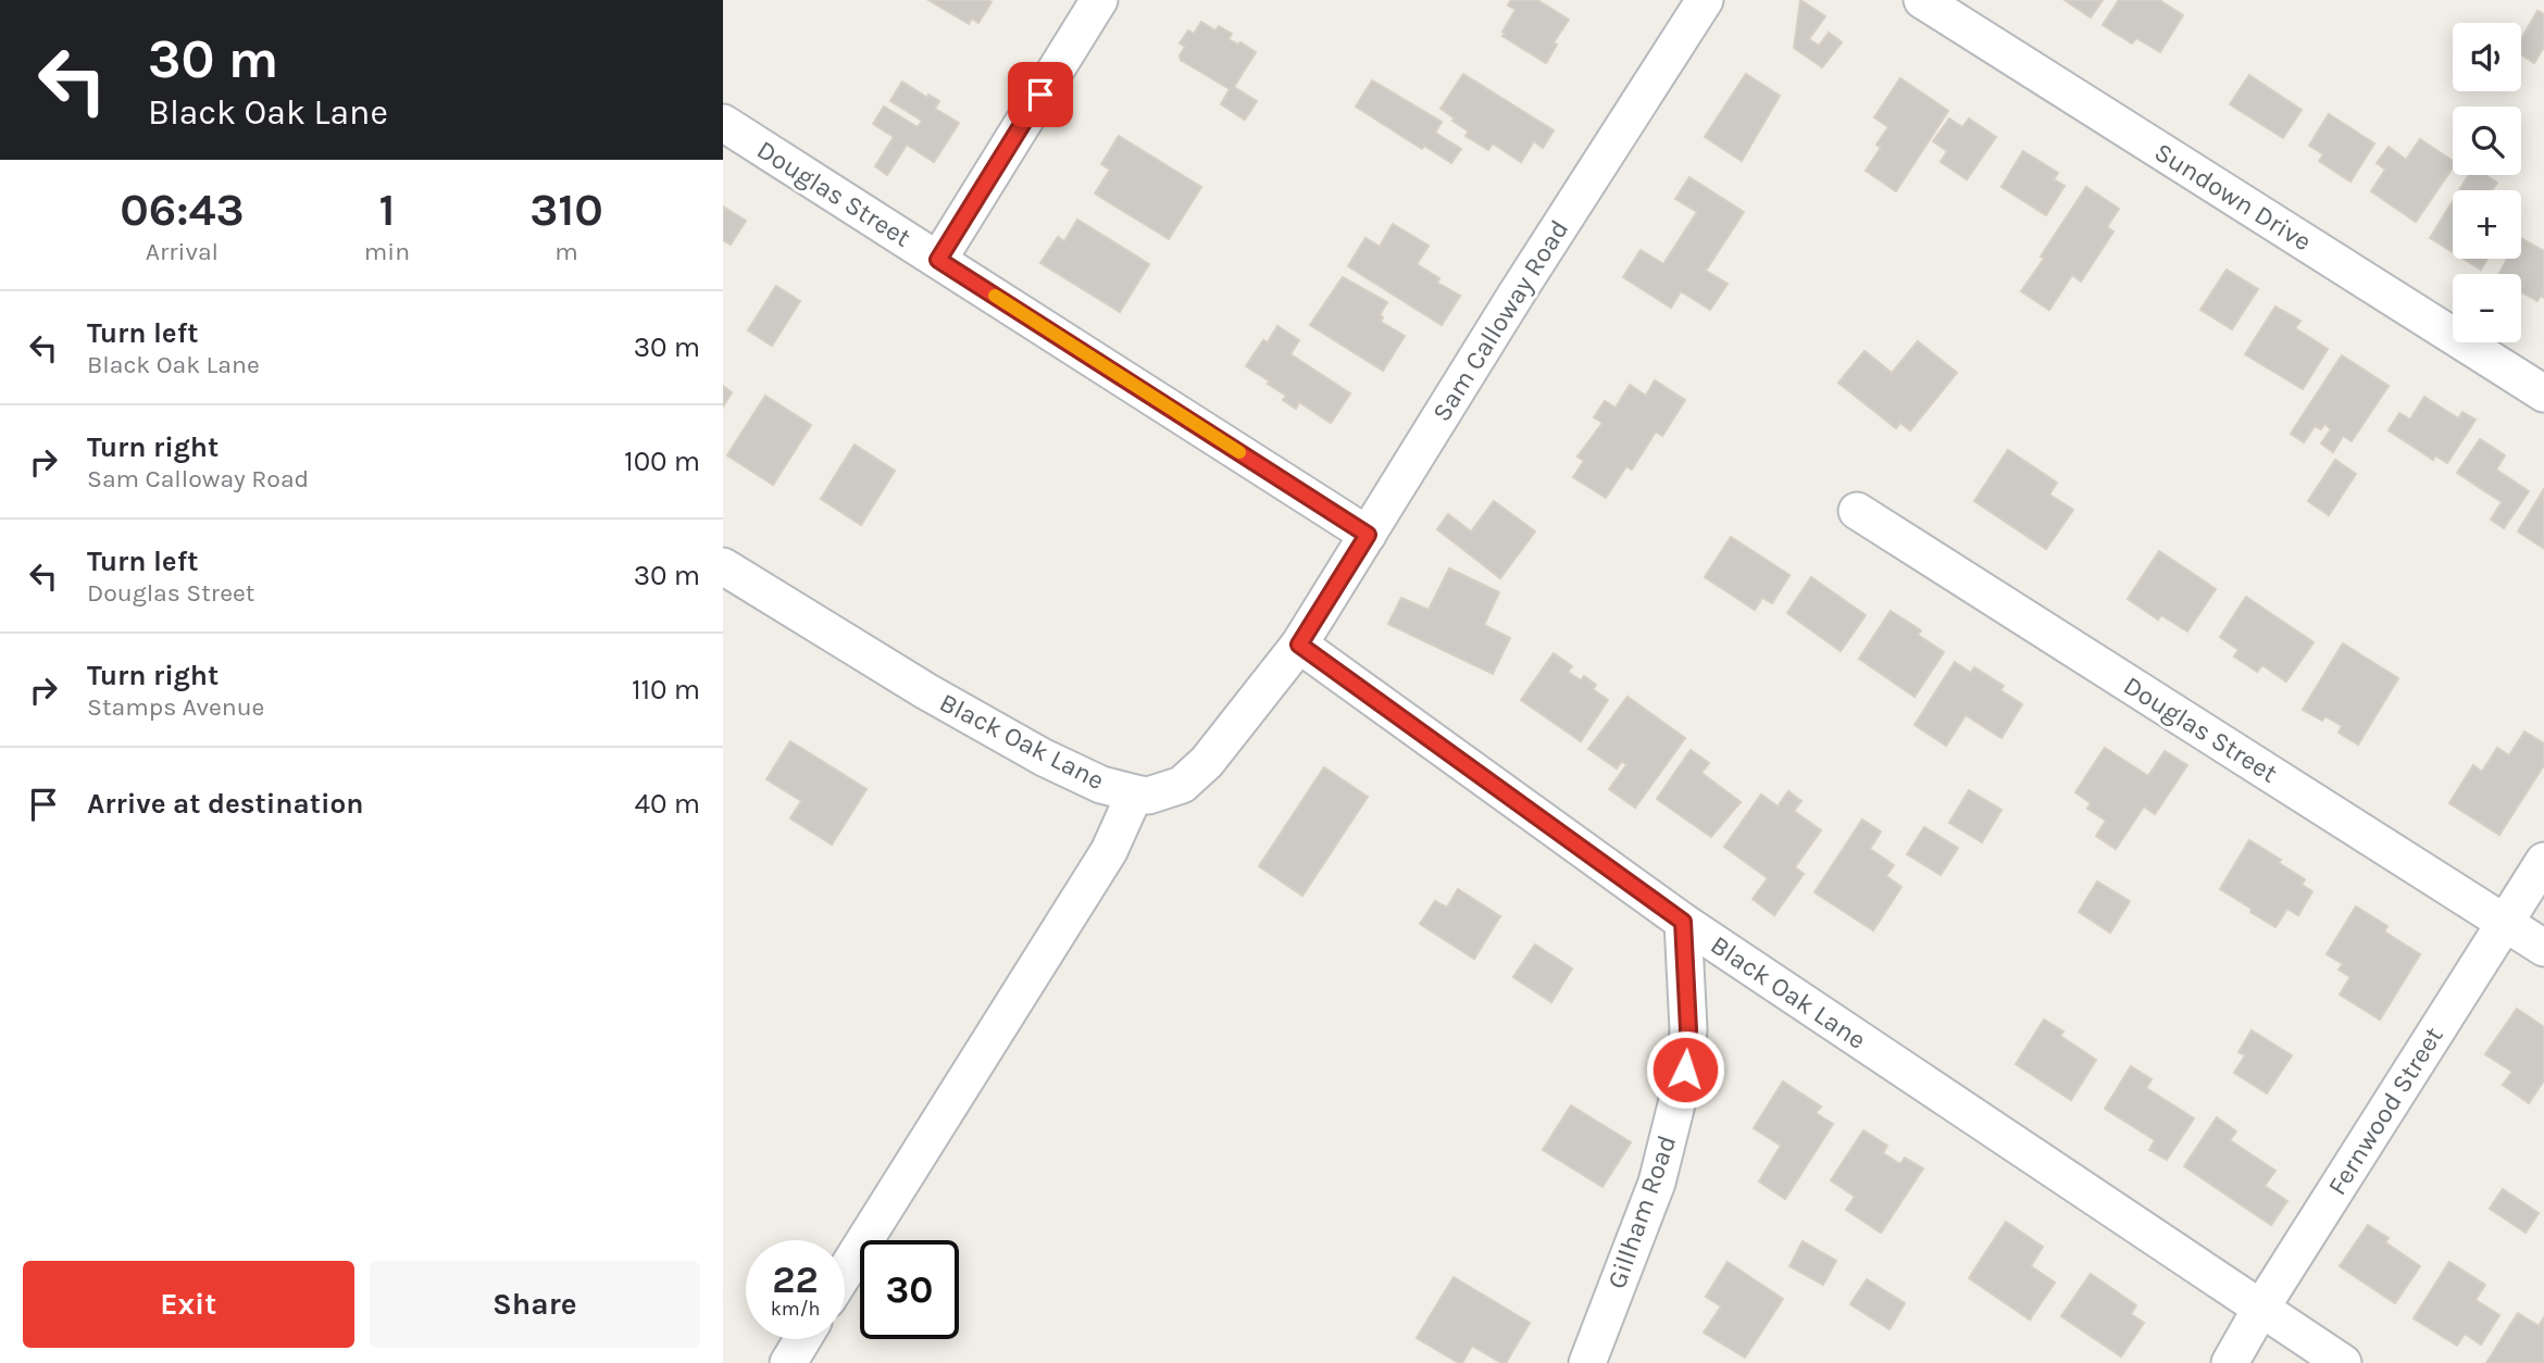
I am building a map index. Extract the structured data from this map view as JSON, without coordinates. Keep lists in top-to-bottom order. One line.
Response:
{"streets":{"street":["Douglas Street","Sundown Drive","Sam Calloway Road","Black Oak Lane","Fernwood Street","Gillham Road"]},"crossings":[["Douglas Street","Sam Calloway Road"],["Douglas Street","Fernwood Street"],["Sam Calloway Road","Black Oak Lane"],["Black Oak Lane","Fernwood Street"],["Black Oak Lane","Gillham Road"]],"page":{"turn":["30 m","Black Oak Lane"],"map_buttons":["+","−"],"eta":["06:43","Arrival","1","min","310","m"],"list":[{"name":"Turn left","note":"Black Oak Lane","value":"30 m"},{"name":"Turn right","note":"Sam Calloway Road","value":"100 m"},{"name":"Turn left","note":"Douglas Street","value":"30 m"},{"name":"Turn right","note":"Stamps Avenue","value":"110 m"},{"name":"Arrive at destination","value":"40 m"}],"speed":"22 km/h","limit":"30","buttons":["Exit","Share"]}}
